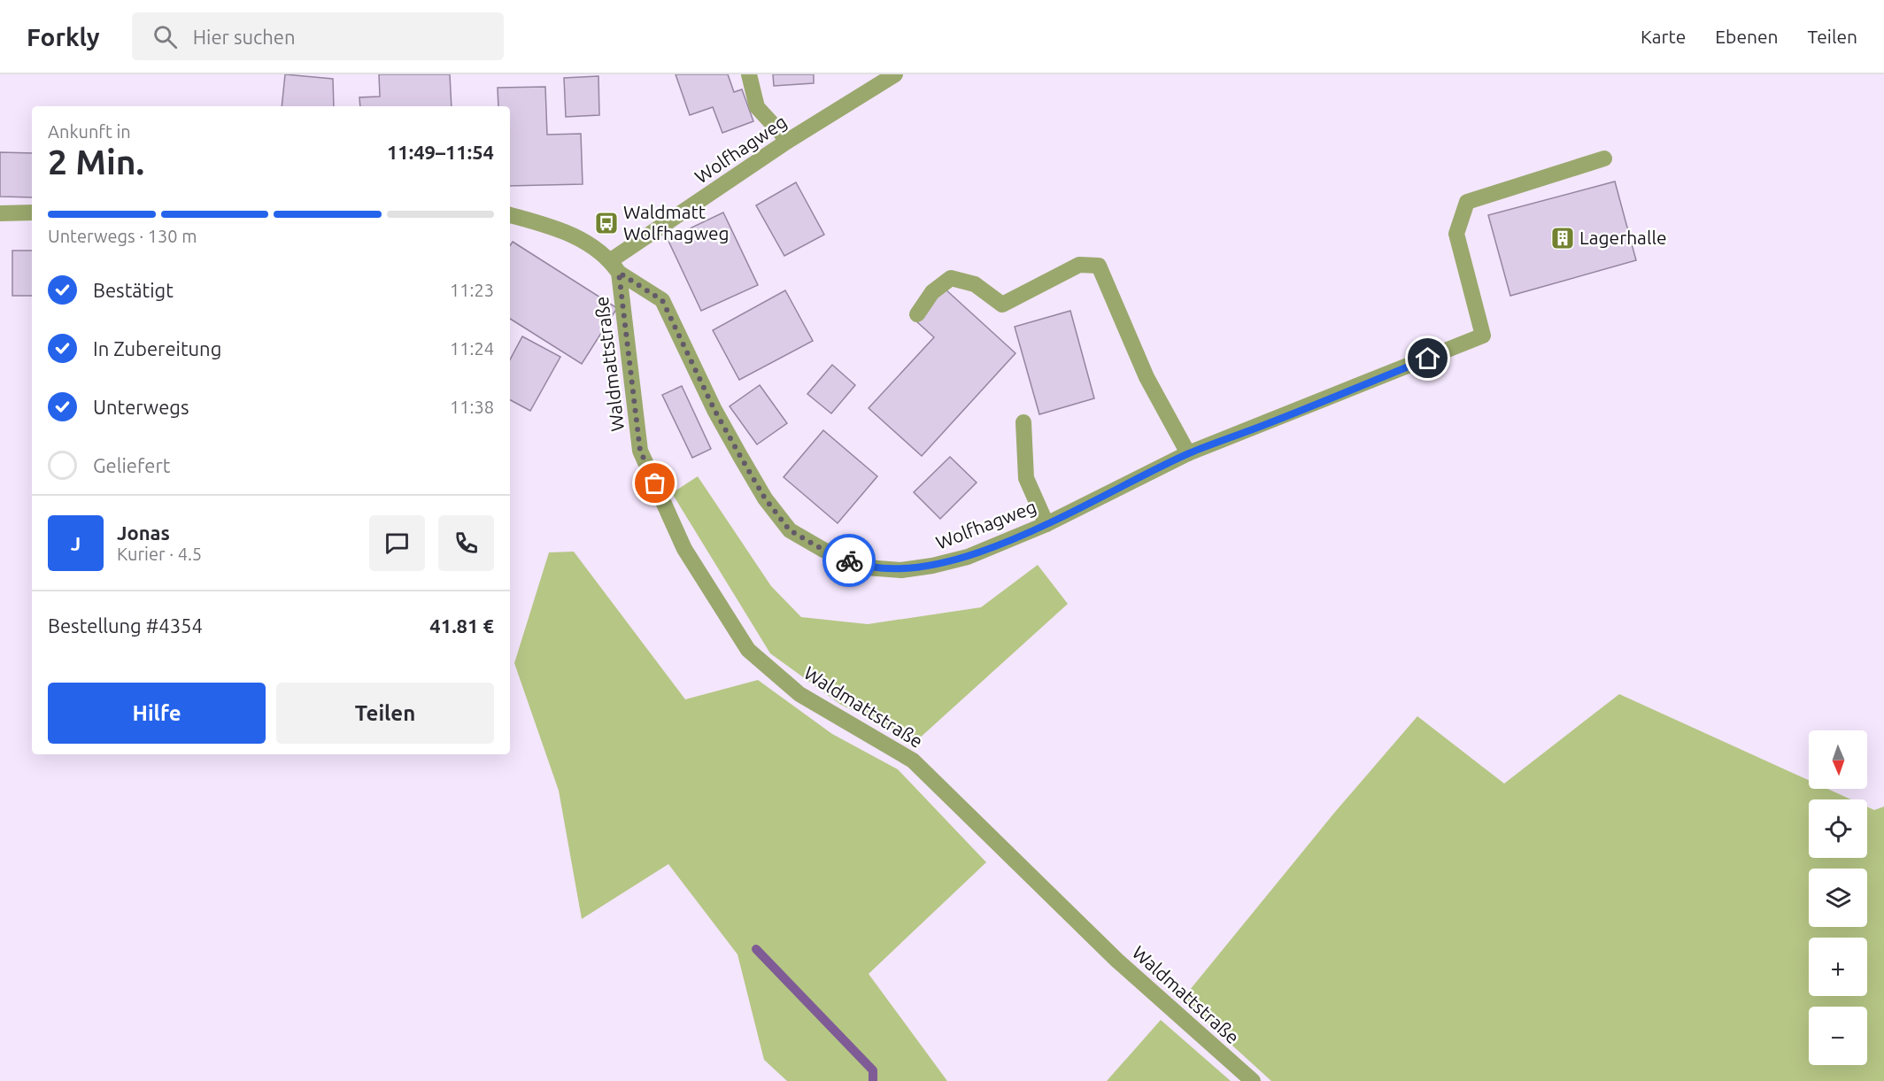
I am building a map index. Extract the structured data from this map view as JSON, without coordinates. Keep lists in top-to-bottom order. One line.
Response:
{"streets":{"street":["Wolfhagweg","Waldmattstraße"]},"crossings":[["Wolfhagweg","Waldmattstraße"]],"places":{"bus stop":["Waldmatt Wolfhagweg"],"building":["Lagerhalle"]},"north":"bottom","page":{"header":"Forkly","search":"Hier suchen","nav":["Karte","Ebenen","Teilen"],"heading":["2 Min.","Ankunft in","11:49–11:54"],"panel":["Jonas","Kurier · 4.5","Bestellung #4354","41.81 €"],"bar":"Unterwegs · 130 m","list":[["Bestätigt","11:23"],["In Zubereitung","11:24"],["Unterwegs","11:38"],"Geliefert"],"round":"J","buttons":["Hilfe","Teilen"],"map_buttons":["+","−"]}}
